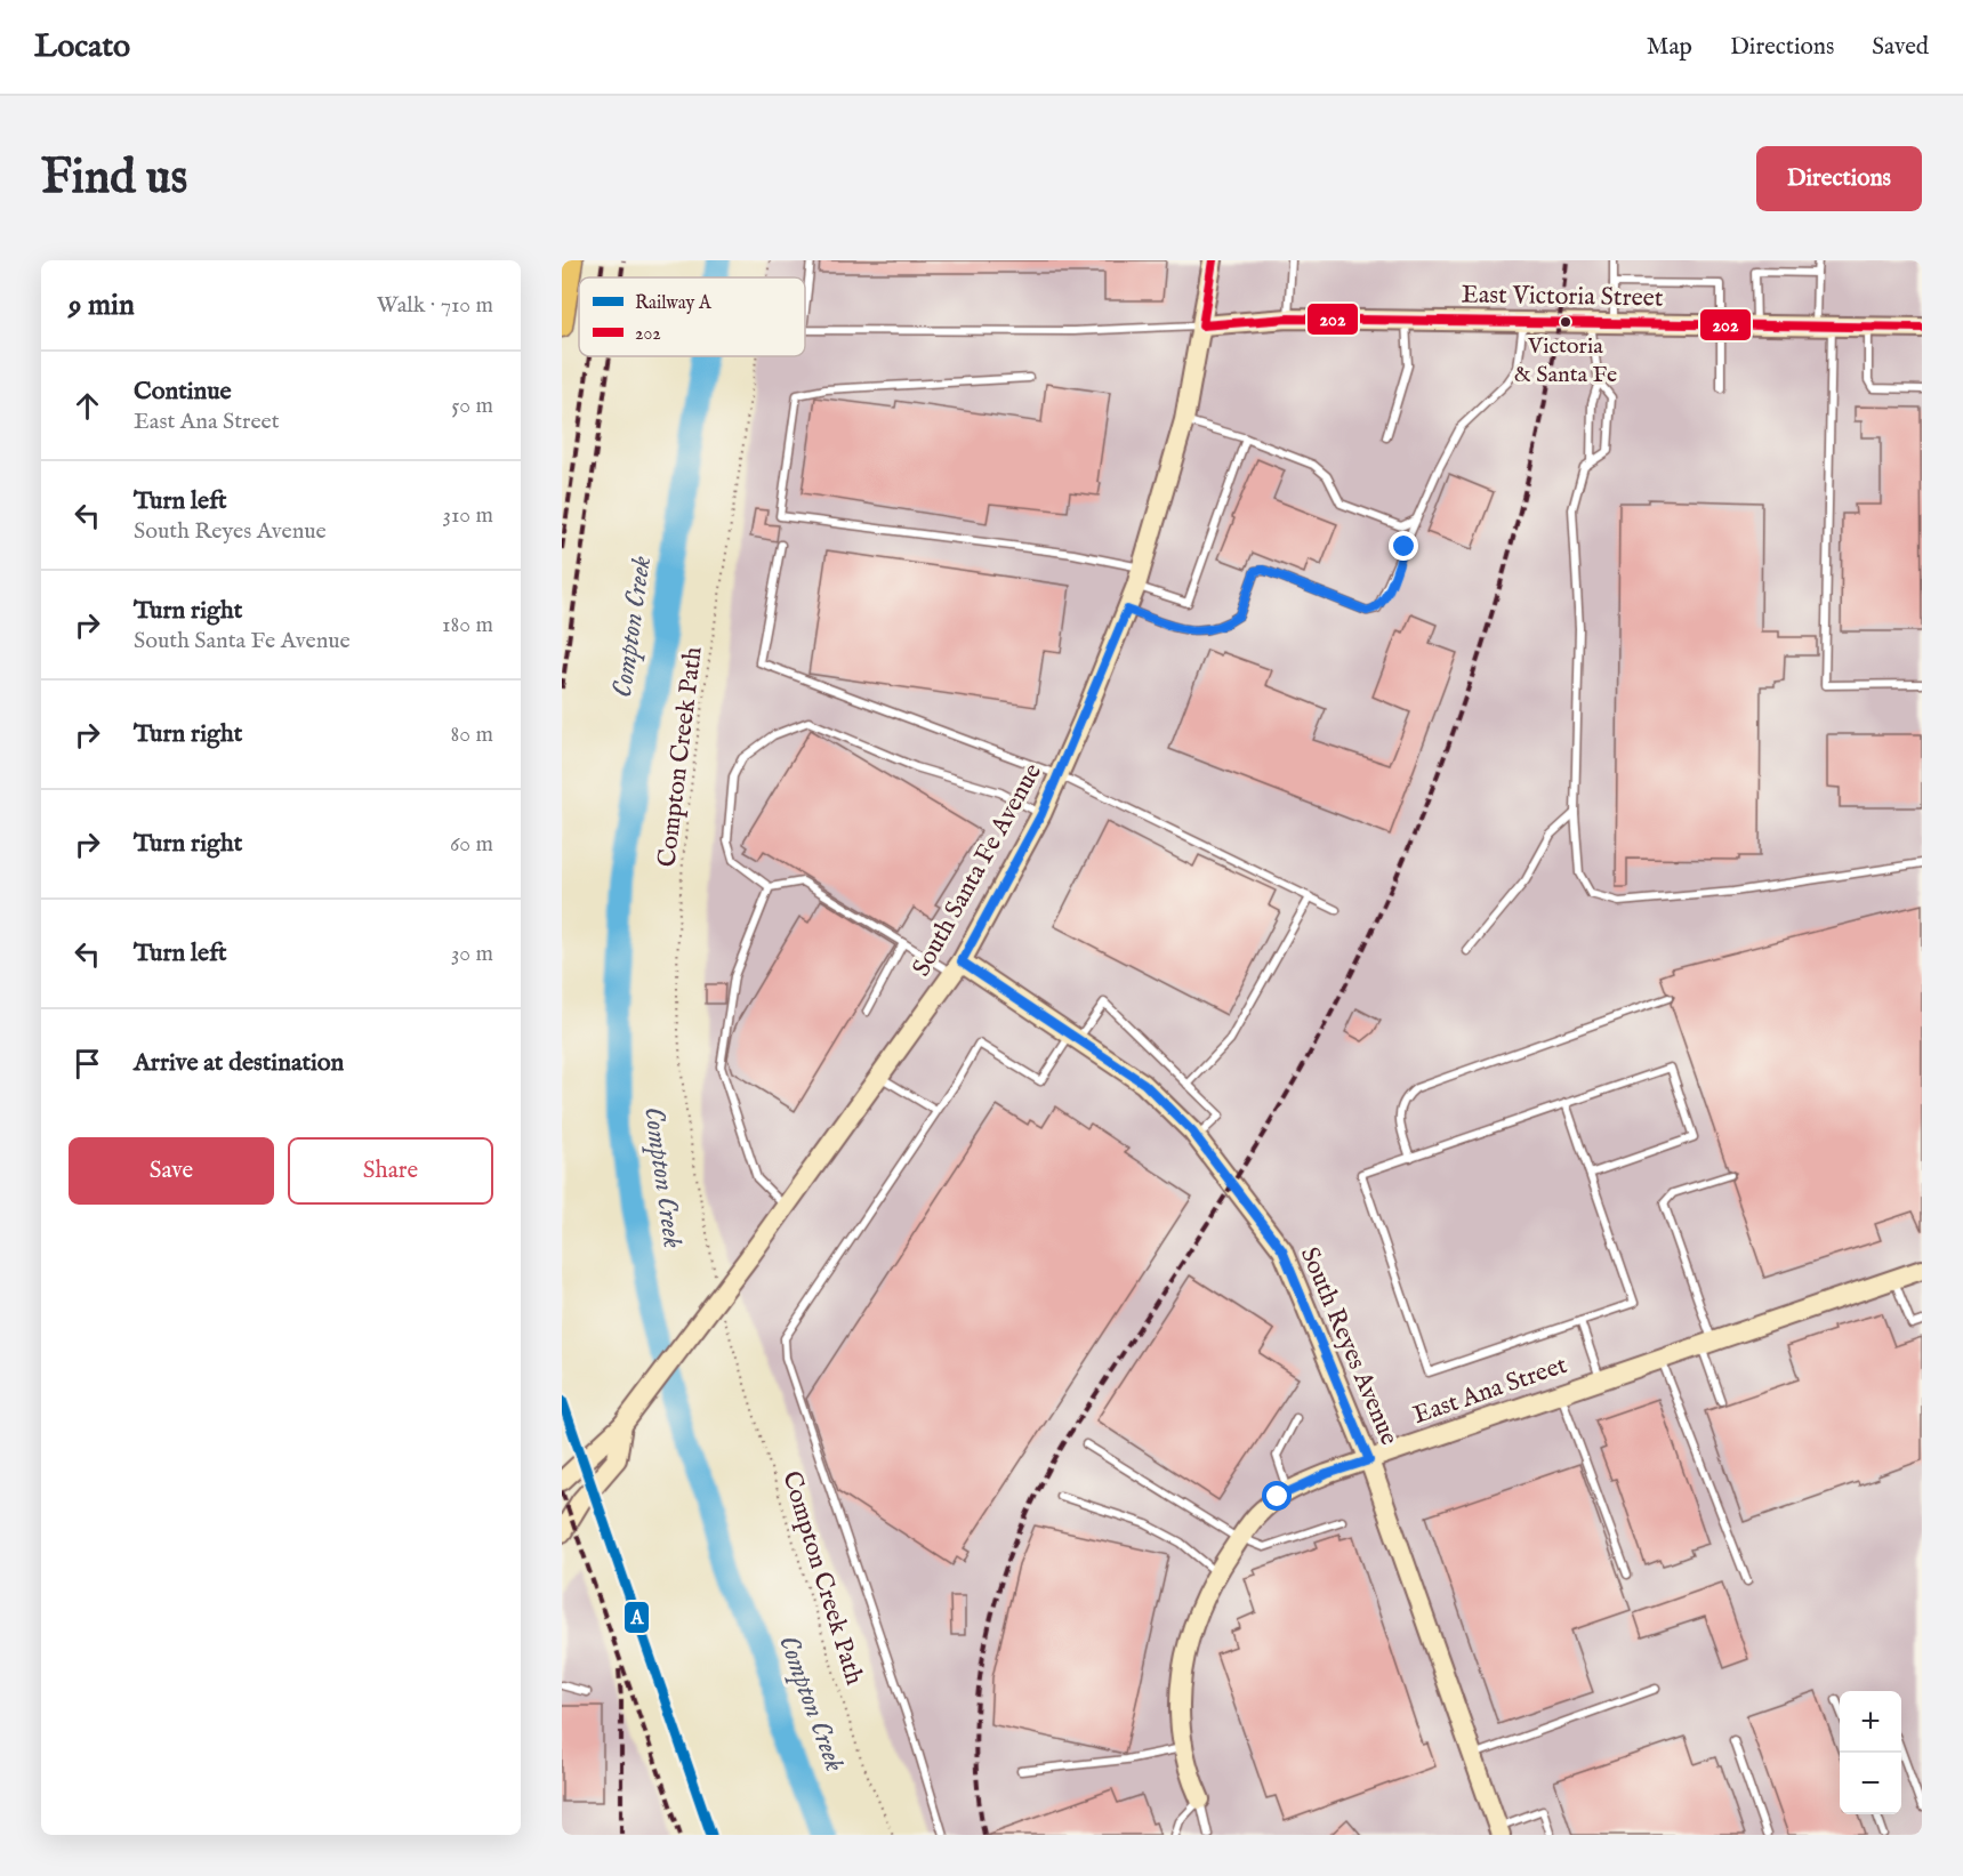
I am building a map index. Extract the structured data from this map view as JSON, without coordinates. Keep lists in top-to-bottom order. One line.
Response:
{"streets":{"street":["East Victoria Street","South Santa Fe Avenue","South Reyes Avenue","East Ana Street"],"path":["Compton Creek Path"]},"crossings":[["East Victoria Street","South Santa Fe Avenue"],["South Santa Fe Avenue","South Reyes Avenue"],["South Reyes Avenue","East Ana Street"]],"water":["Compton Creek"],"places":["Victoria & Santa Fe"],"lines":["transit line 202","rail line A"],"legend":["Railway A","202"],"page":{"header":"Locato","nav":["Map","Directions","Saved"],"buttons":["Directions",["Save","Share"]],"title":"Find us","heading":["9 min","Walk · 710 m"],"list":[["Continue","East Ana Street","50 m"],["Turn left","South Reyes Avenue","310 m"],["Turn right","South Santa Fe Avenue","180 m"],["Turn right","80 m"],["Turn right","60 m"],["Turn left","30 m"],"Arrive at destination"],"map_buttons":["+","−"]}}
